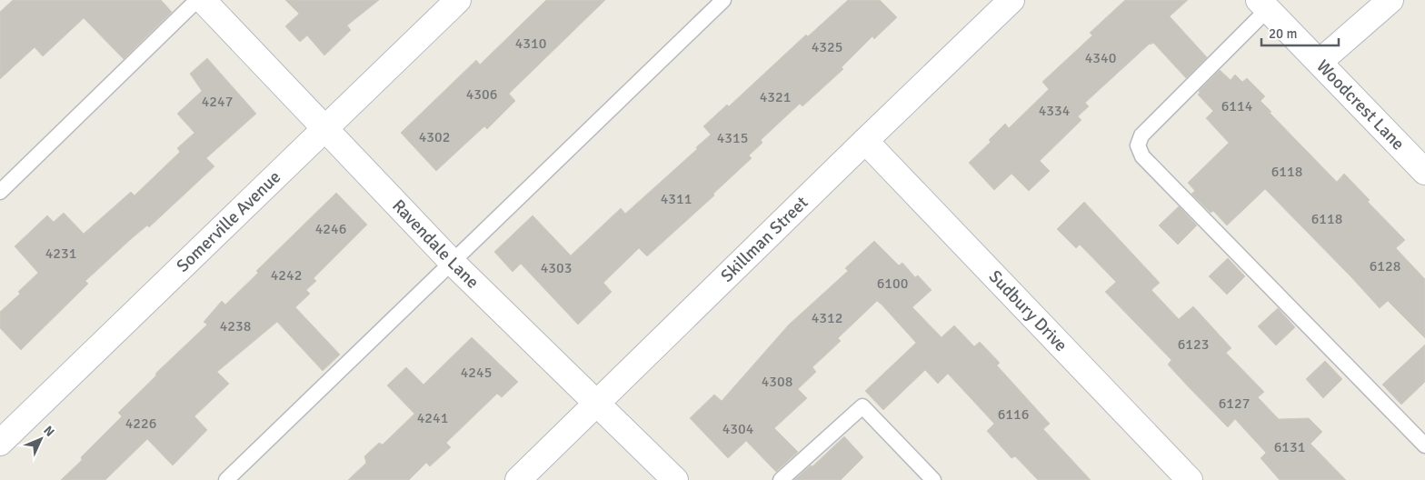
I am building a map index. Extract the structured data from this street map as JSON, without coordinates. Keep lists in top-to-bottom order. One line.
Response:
{"streets":{"street":["Woodcrest Lane","Somerville Avenue","Skillman Street","Ravendale Lane","Sudbury Drive"]},"crossings":[["Somerville Avenue","Ravendale Lane"],["Skillman Street","Ravendale Lane"],["Skillman Street","Sudbury Drive"]],"house_numbers":["4310","4325","4340","4306","4321","4247","6114","4334","4302","4315","6118","4311","6118","4246","4231","6128","4303","4242","6100","4312","4238","6123","4245","4308","6127","6116","4241","4226","4304","6131"],"scale_bar":"20 m","north":"top right"}
